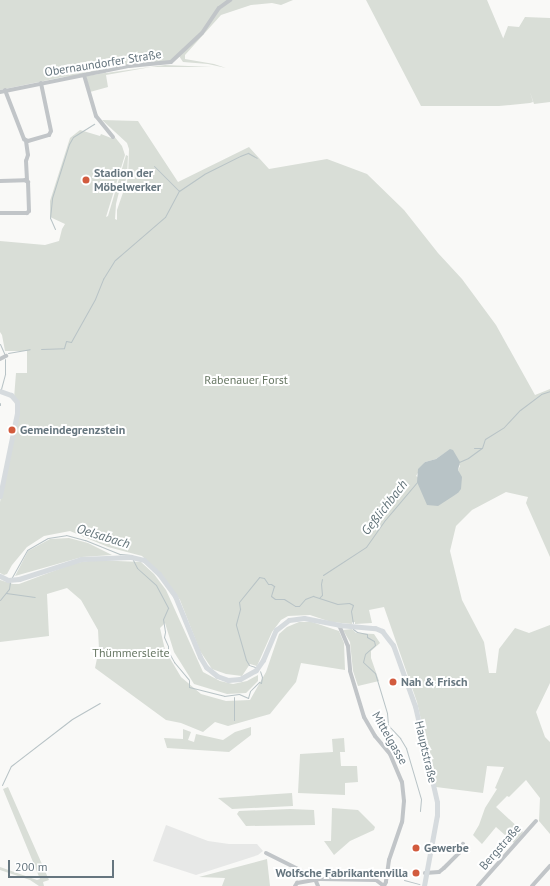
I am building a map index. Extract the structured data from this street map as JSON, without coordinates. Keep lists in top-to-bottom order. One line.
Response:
{"streets":{"main road":["Hauptstraße"],"street":["Obernaundorfer Straße","Mittelgasse","Bergstraße"]},"crossings":[["Mittelgasse","Hauptstraße"]],"water":["Geßlichbach","Oelsabach"],"parks":["Rabenauer Forst","Thümmersleite"],"places":["Stadion der Möbelwerker","Gemeindegrenzstein","Nah & Frisch","Gewerbe","Wolfsche Fabrikantenvilla"],"scale_bar":"200 m"}
